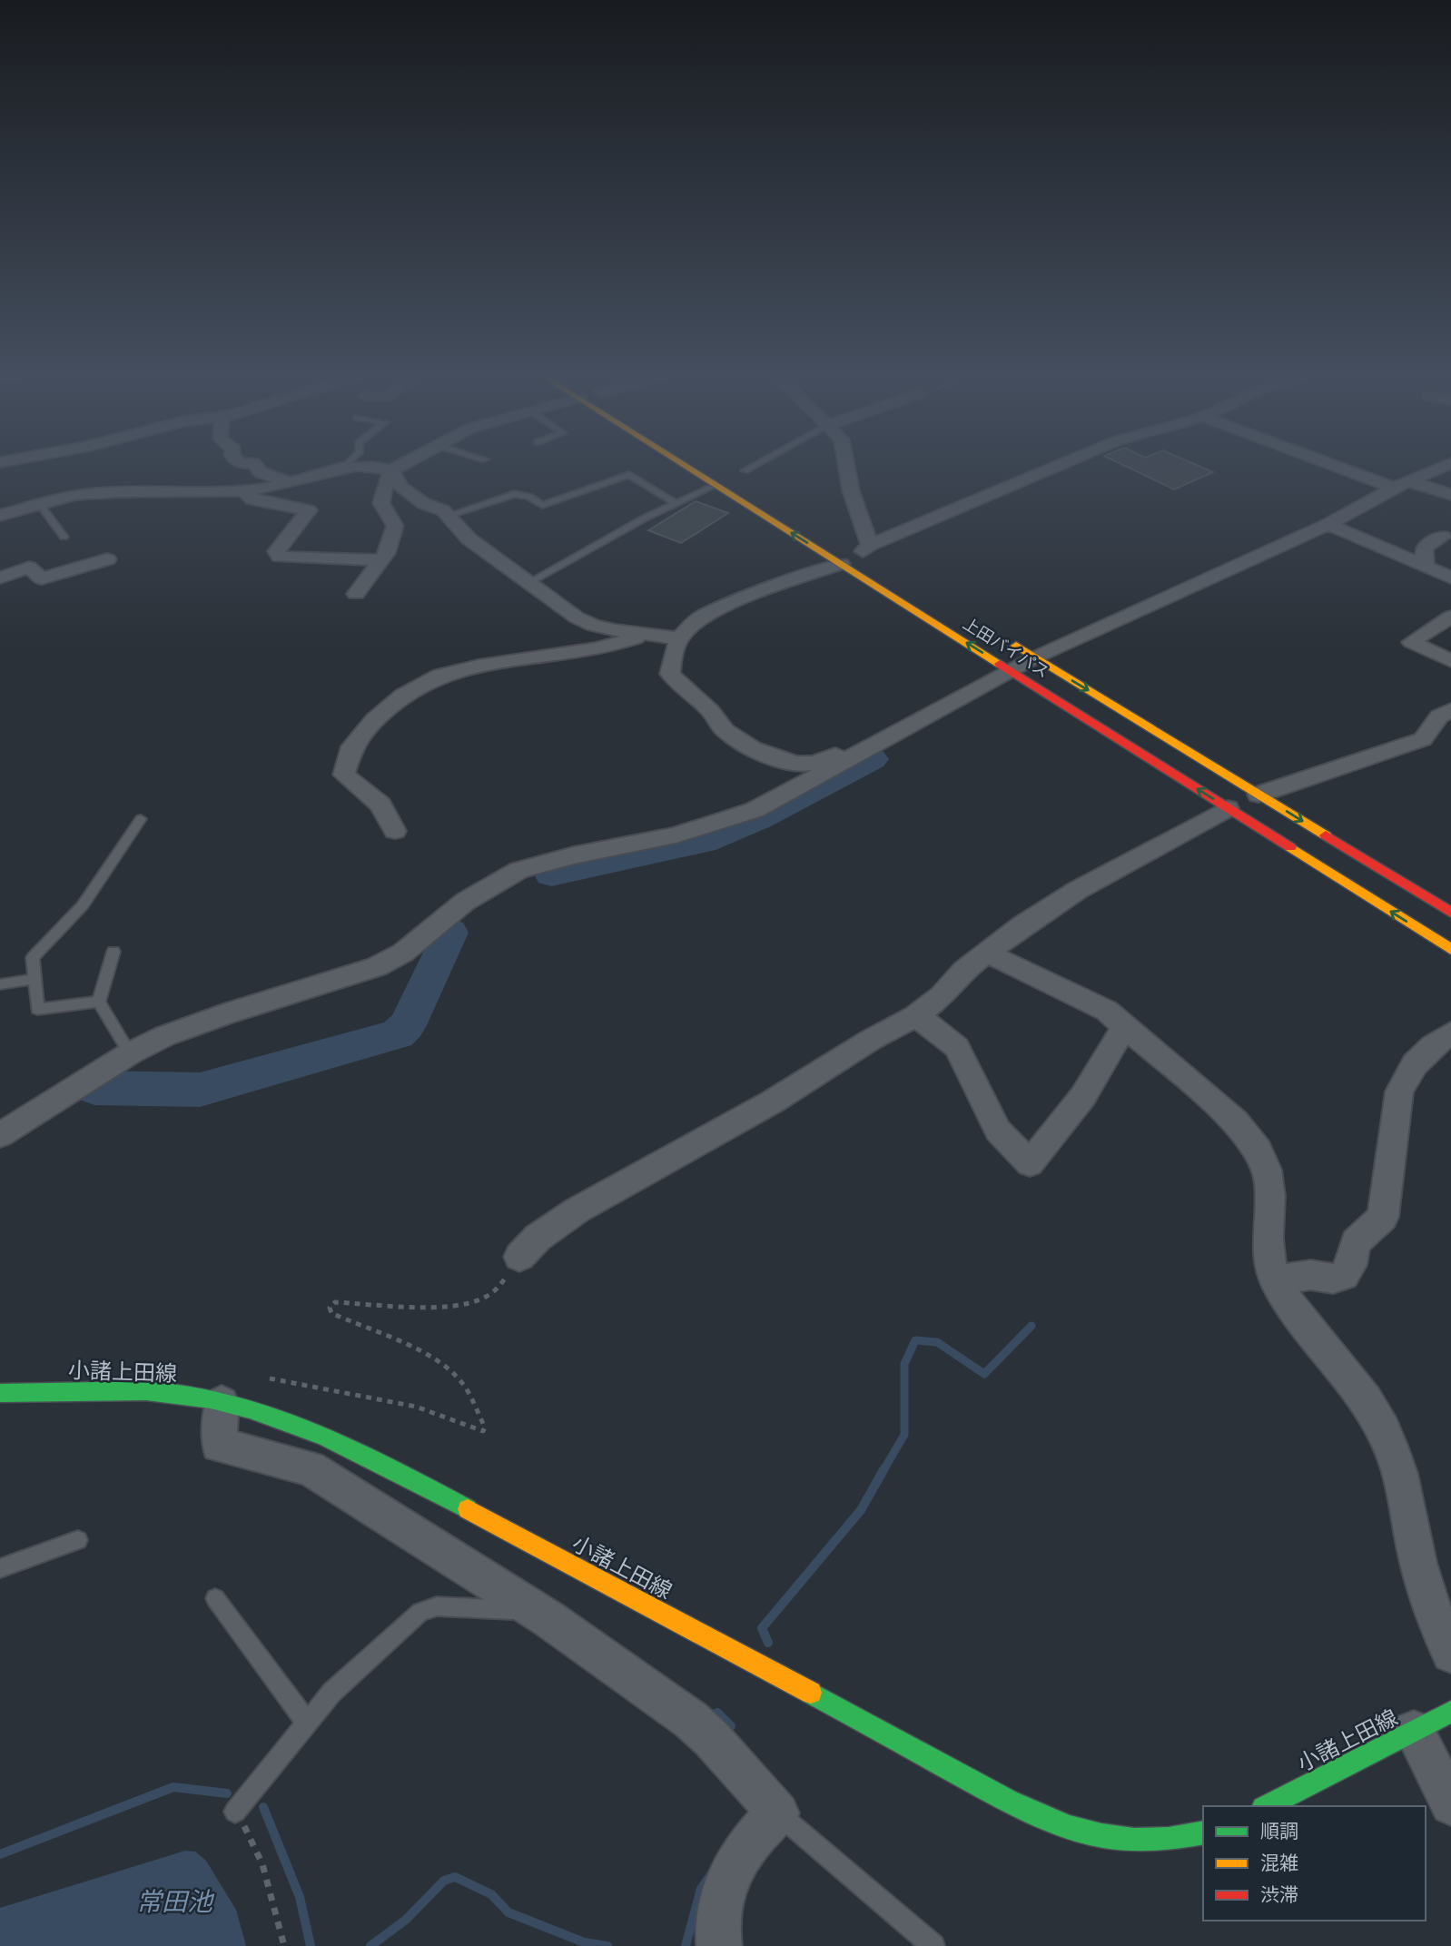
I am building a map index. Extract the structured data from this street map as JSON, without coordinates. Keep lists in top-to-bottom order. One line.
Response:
{"streets":{"main road":["上田バイパス","小諸上田線"]},"water":["常田池"],"legend":["順調","混雑","渋滞"]}
